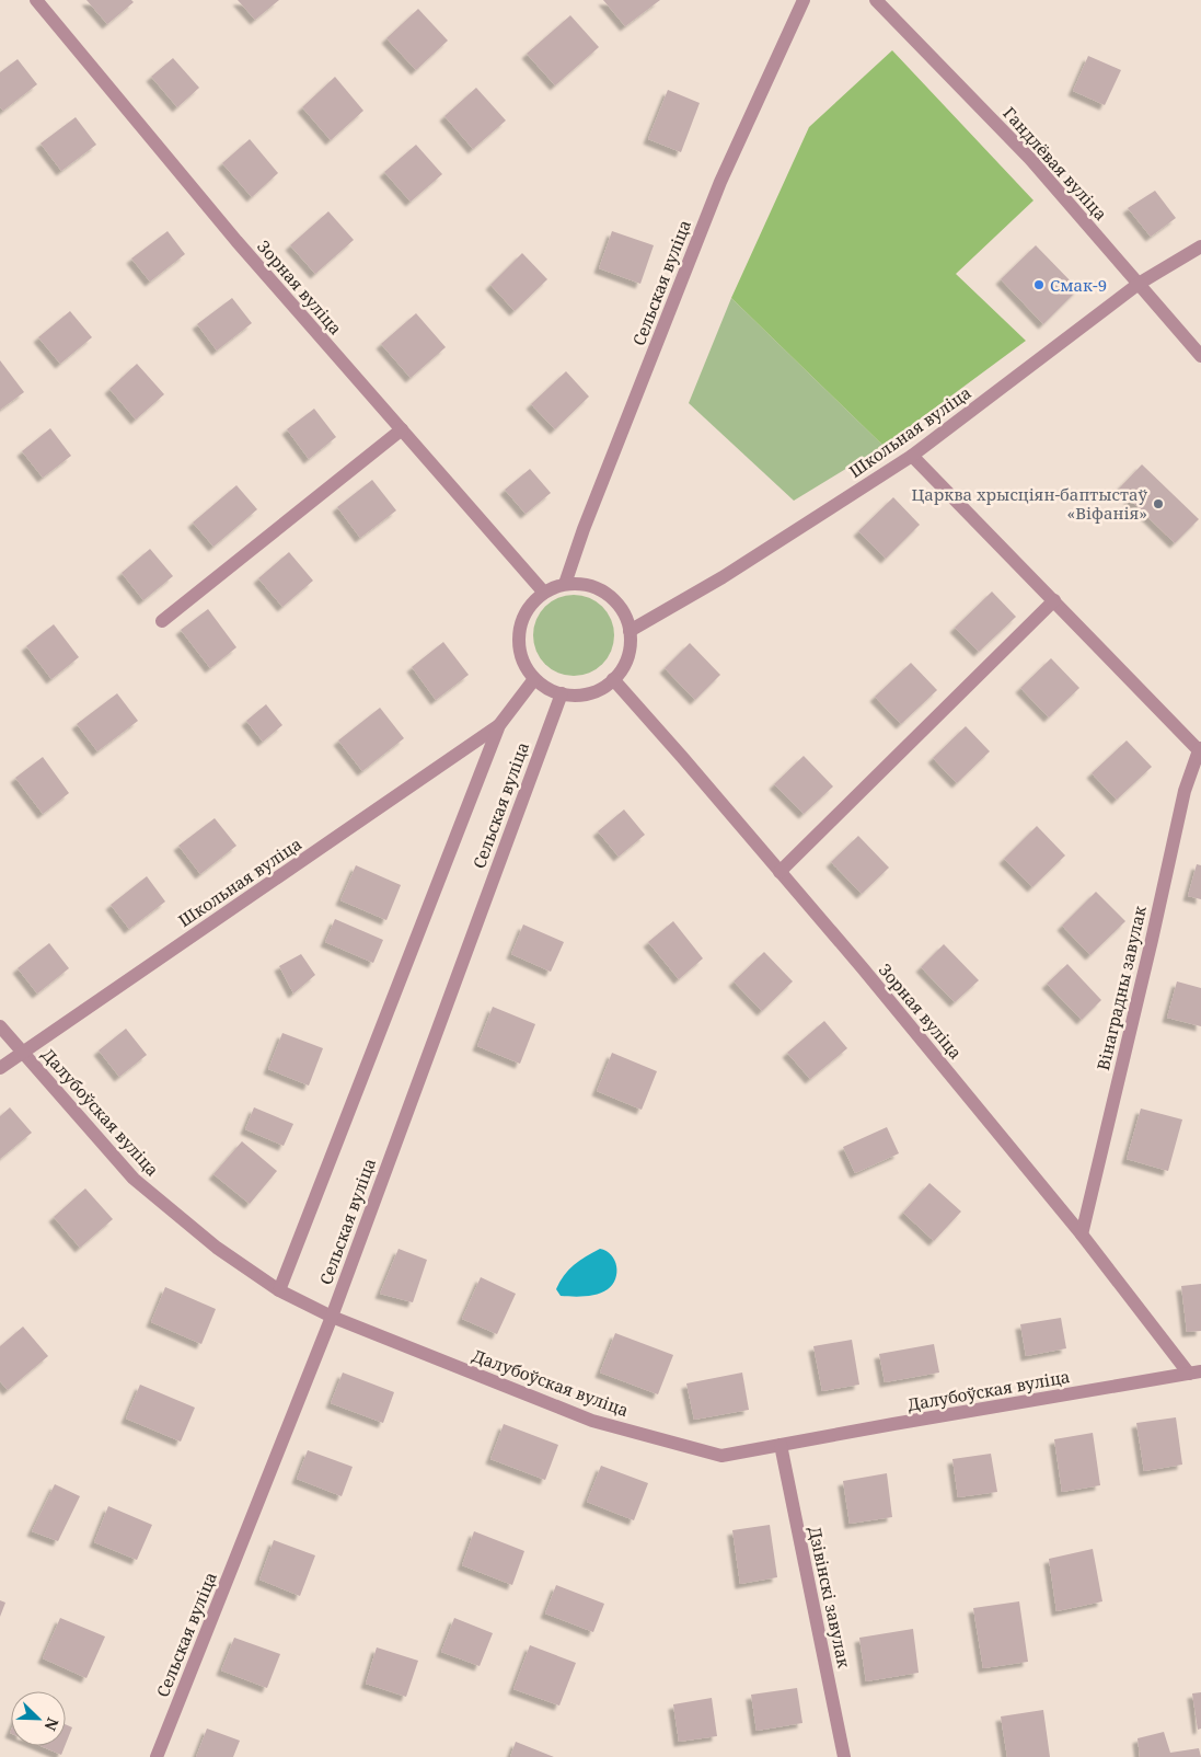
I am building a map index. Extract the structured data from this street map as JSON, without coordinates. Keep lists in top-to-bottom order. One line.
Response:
{"streets":{"street":["Гандлёвая вуліца","Сельская вуліца","Зорная вуліца","Школьная вуліца","Вінаградны завулак","Далубоўская вуліца","Дзівінскі завулак"]},"crossings":[["Гандлёвая вуліца","Школьная вуліца"],["Сельская вуліца","Зорная вуліца"],["Сельская вуліца","Школьная вуліца"],["Сельская вуліца","Далубоўская вуліца"],["Зорная вуліца","Школьная вуліца"],["Зорная вуліца","Вінаградны завулак"],["Зорная вуліца","Далубоўская вуліца"],["Школьная вуліца","Вінаградны завулак"],["Школьная вуліца","Далубоўская вуліца"],["Далубоўская вуліца","Дзівінскі завулак"]],"places":["Смак-9","Царква хрысціян-баптыстаў «Віфанія»"],"north":"bottom right"}
